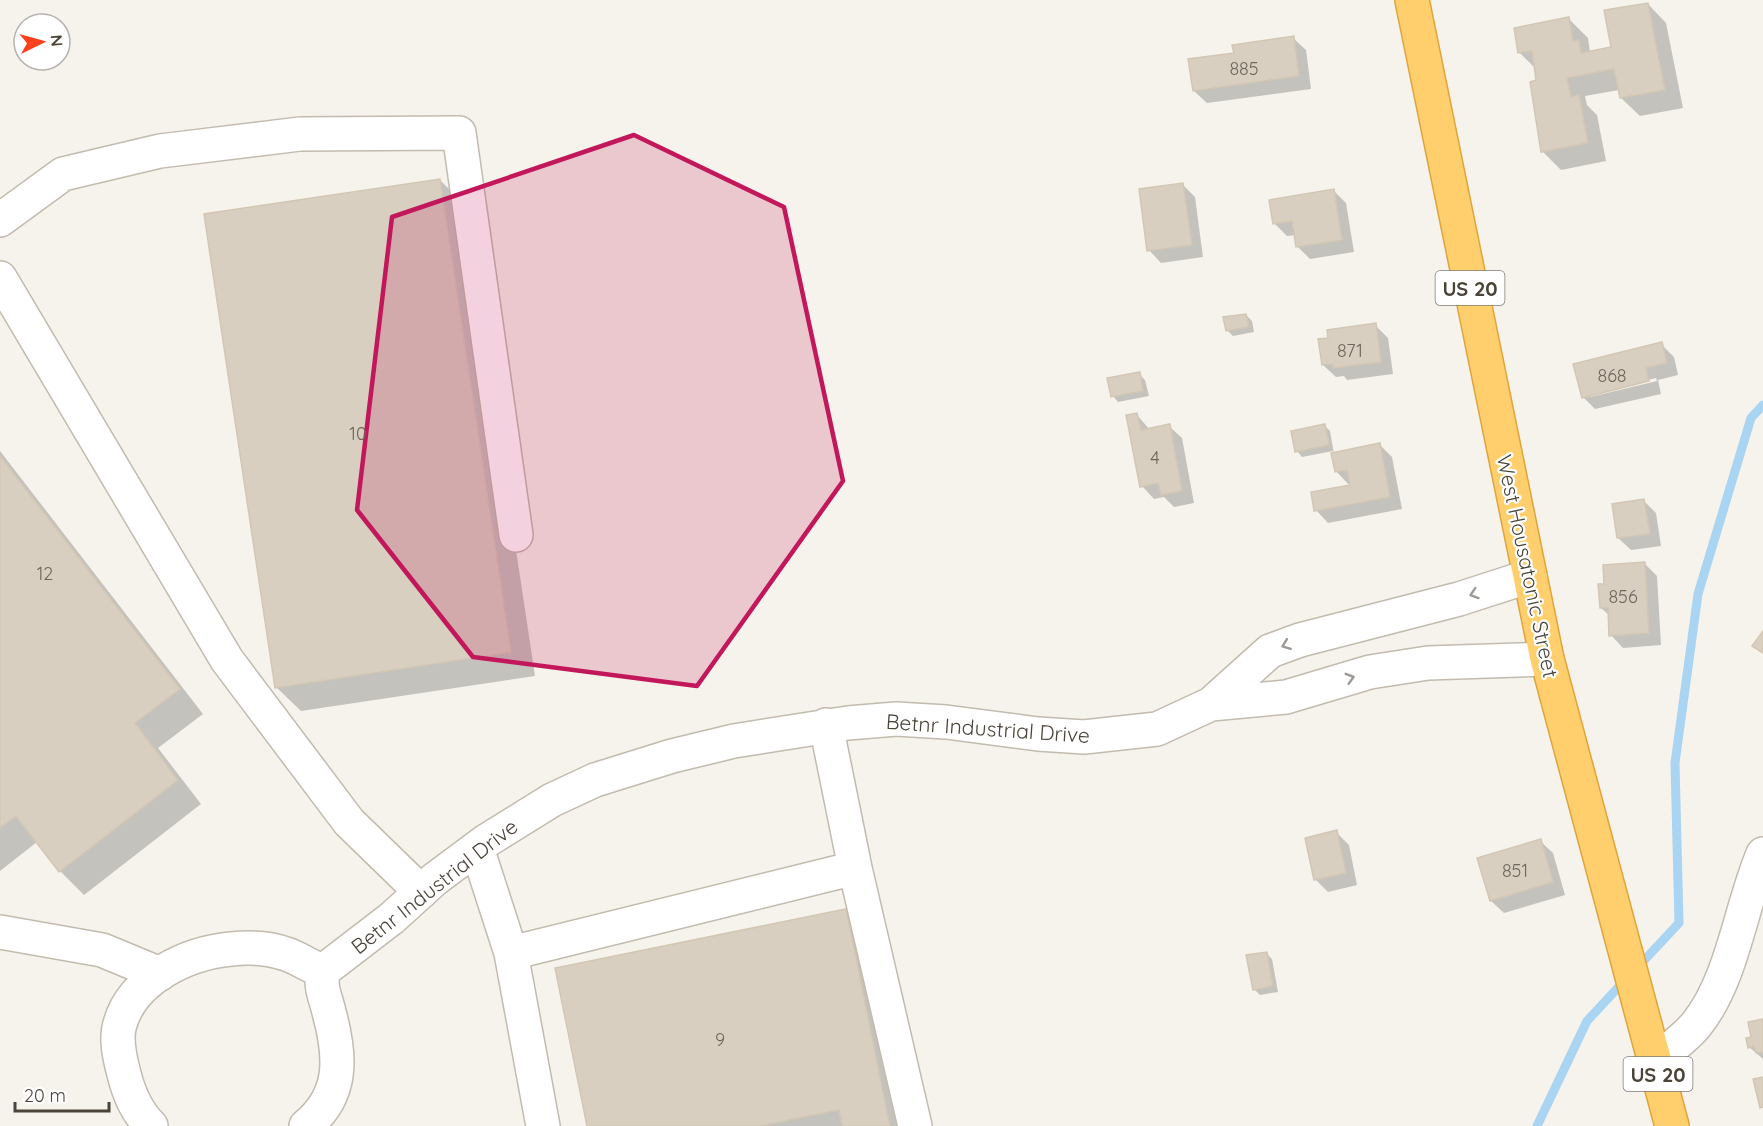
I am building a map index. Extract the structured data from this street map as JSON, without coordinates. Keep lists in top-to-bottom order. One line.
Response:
{"streets":{"highway":["US 20","West Housatonic Street"],"street":["Betnr Industrial Drive"]},"crossings":[["West Housatonic Street","Betnr Industrial Drive"]],"house_numbers":["885","871","868","10","4","12","856","851","9"],"scale_bar":"20 m","north":"right"}
